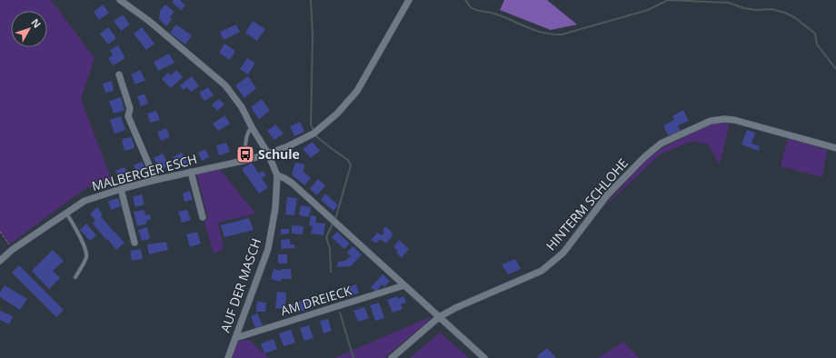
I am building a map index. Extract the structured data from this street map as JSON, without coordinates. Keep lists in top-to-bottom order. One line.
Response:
{"streets":{"street":["MALBERGER ESCH","HINTERM SCHLOHE","AUF DER MASCH","AM DREIECK"]},"crossings":[["AUF DER MASCH","AM DREIECK"]],"places":{"bus stop":["Schule"]},"north":"top right"}
